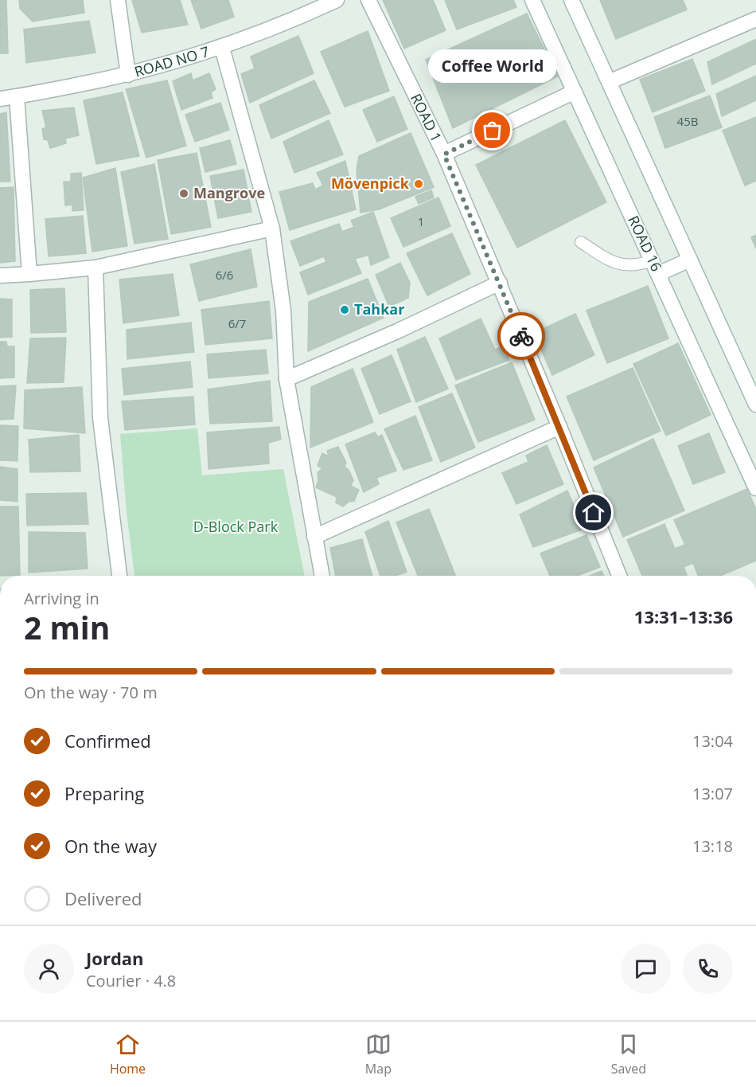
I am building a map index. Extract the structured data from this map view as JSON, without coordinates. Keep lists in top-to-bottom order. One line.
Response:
{"streets":{"street":["ROAD NO 7","ROAD 1","ROAD 16"]},"parks":["D-Block Park"],"places":["Coffee World","Mövenpick","Mangrove","Tahkar"],"house_numbers":["45B","1","6/6","6/7"],"page":{"bubble":"Coffee World","heading":["2 min","Arriving in","13:31–13:36"],"panel":["Jordan","Courier · 4.8"],"bar":"On the way · 70 m","list":[["Confirmed","13:04"],["Preparing","13:07"],["On the way","13:18"],"Delivered"],"tabs":["Home","Map","Saved"]}}
